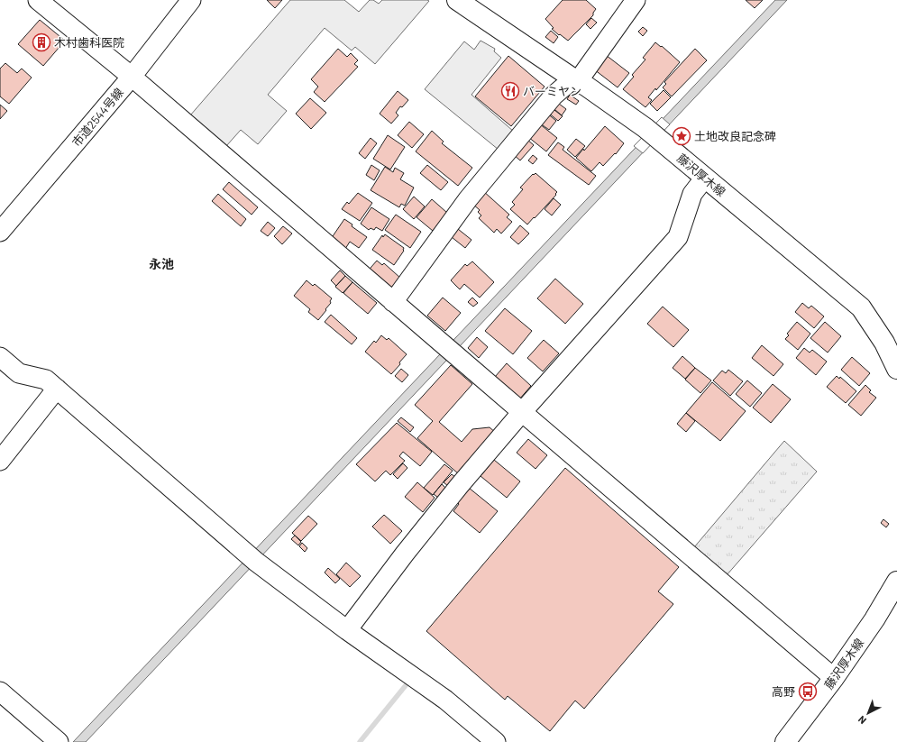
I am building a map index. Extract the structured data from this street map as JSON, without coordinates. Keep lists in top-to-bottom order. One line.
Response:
{"streets":{"main road":["藤沢厚木線"],"street":["市道2544号線"]},"districts":["永池"],"places":{"building":["木村歯科医院"],"restaurant":["バーミヤン"],"place":["土地改良記念碑"],"bus stop":["高野"]},"north":"bottom left"}
